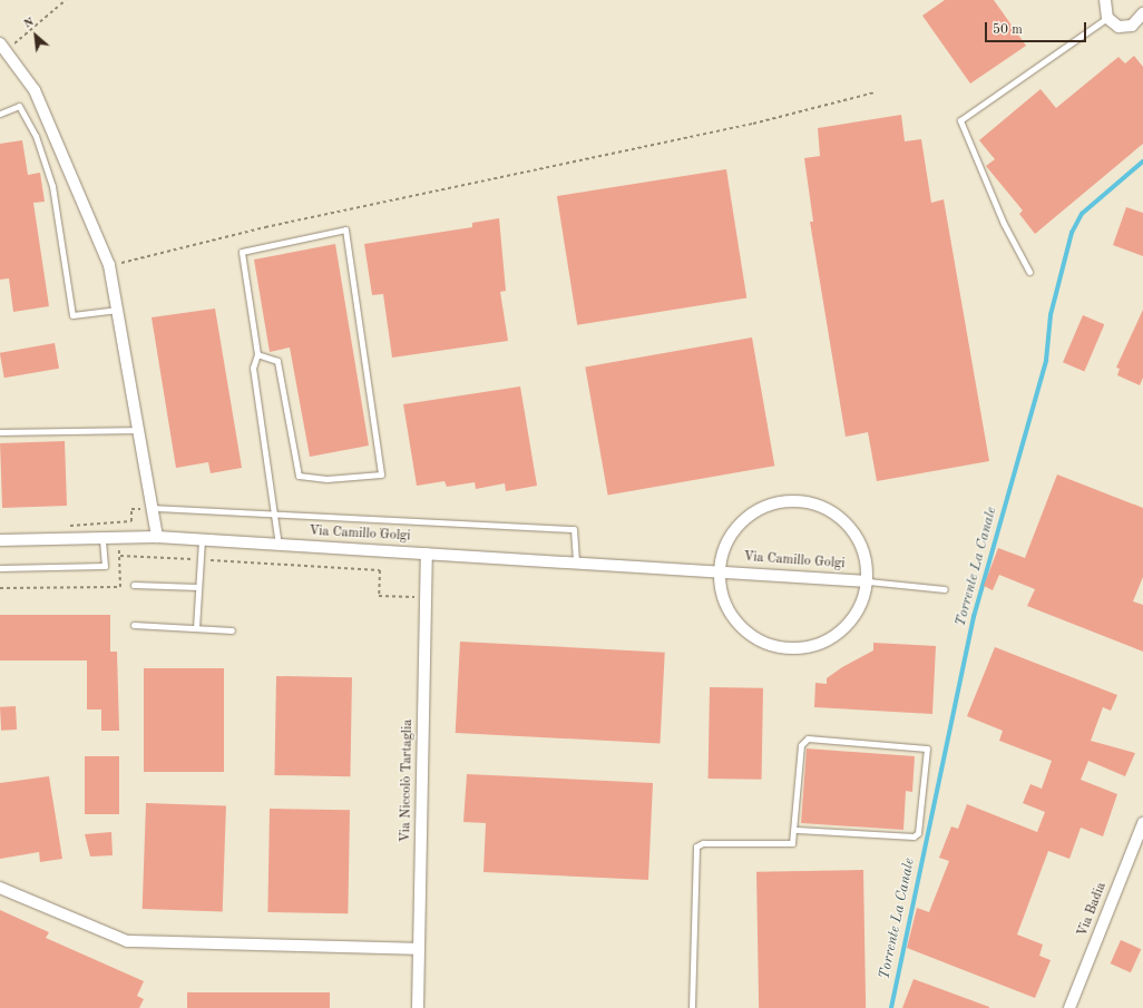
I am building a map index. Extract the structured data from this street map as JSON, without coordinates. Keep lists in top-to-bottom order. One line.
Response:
{"streets":{"street":["Via Camillo Golgi","Via Niccolò Tartaglia","Via Badia"]},"crossings":[["Via Camillo Golgi","Via Niccolò Tartaglia"]],"water":["Torrente La Canale"],"scale_bar":"50 m","north":"top left"}
